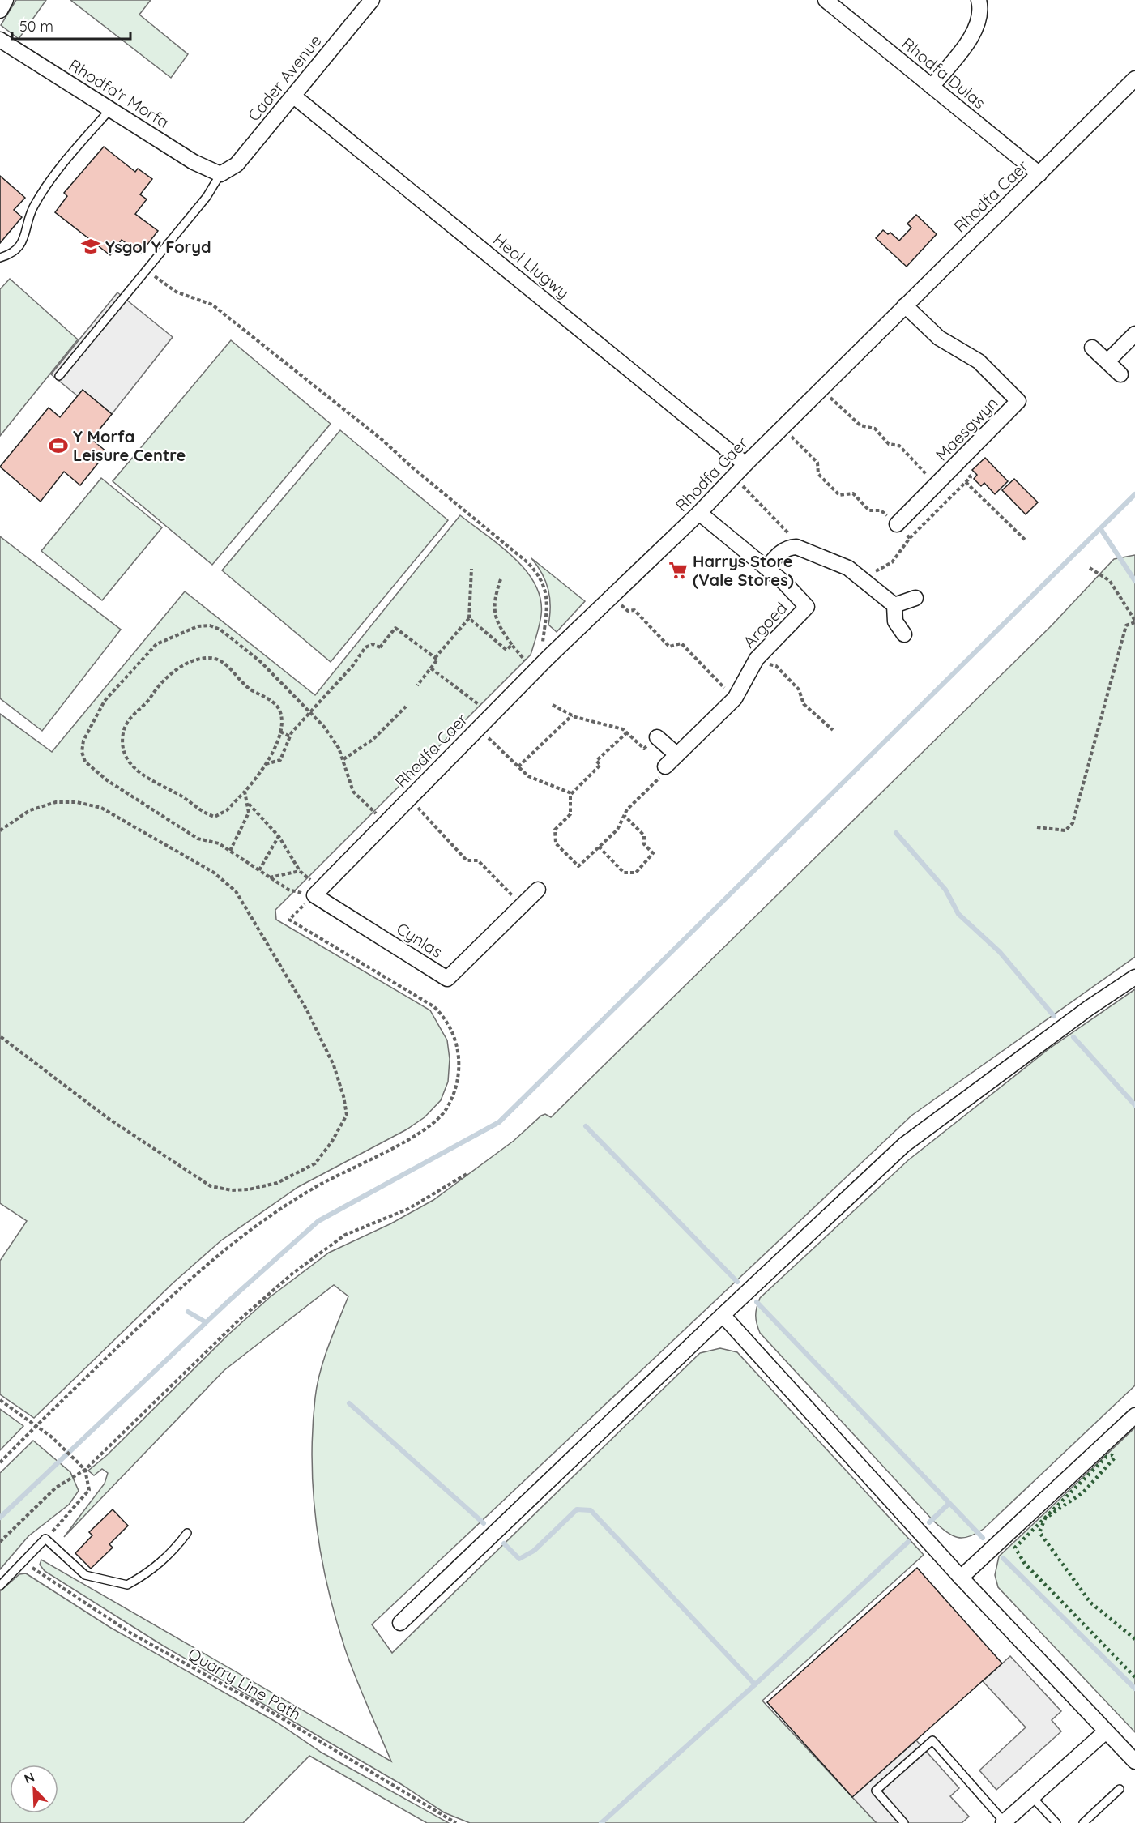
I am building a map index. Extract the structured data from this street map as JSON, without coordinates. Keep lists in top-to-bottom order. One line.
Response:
{"streets":{"street":["Rhodfa Dulas","Cader Avenue","Rhodfa'r Morfa","Rhodfa Caer","Heol Llugwy","Maesgwyn","Argoed","Cynlas"],"path":["Quarry Line Path"]},"crossings":[["Rhodfa Dulas","Rhodfa Caer"],["Cader Avenue","Rhodfa'r Morfa"],["Cader Avenue","Heol Llugwy"],["Rhodfa Caer","Heol Llugwy"],["Rhodfa Caer","Maesgwyn"],["Rhodfa Caer","Argoed"],["Rhodfa Caer","Cynlas"]],"places":{"school or university":["Ysgol Y Foryd"],"sports":["Y Morfa Leisure Centre"],"supermarket":["Harrys Store (Vale Stores)"]},"scale_bar":"50 m","north":"top left"}
